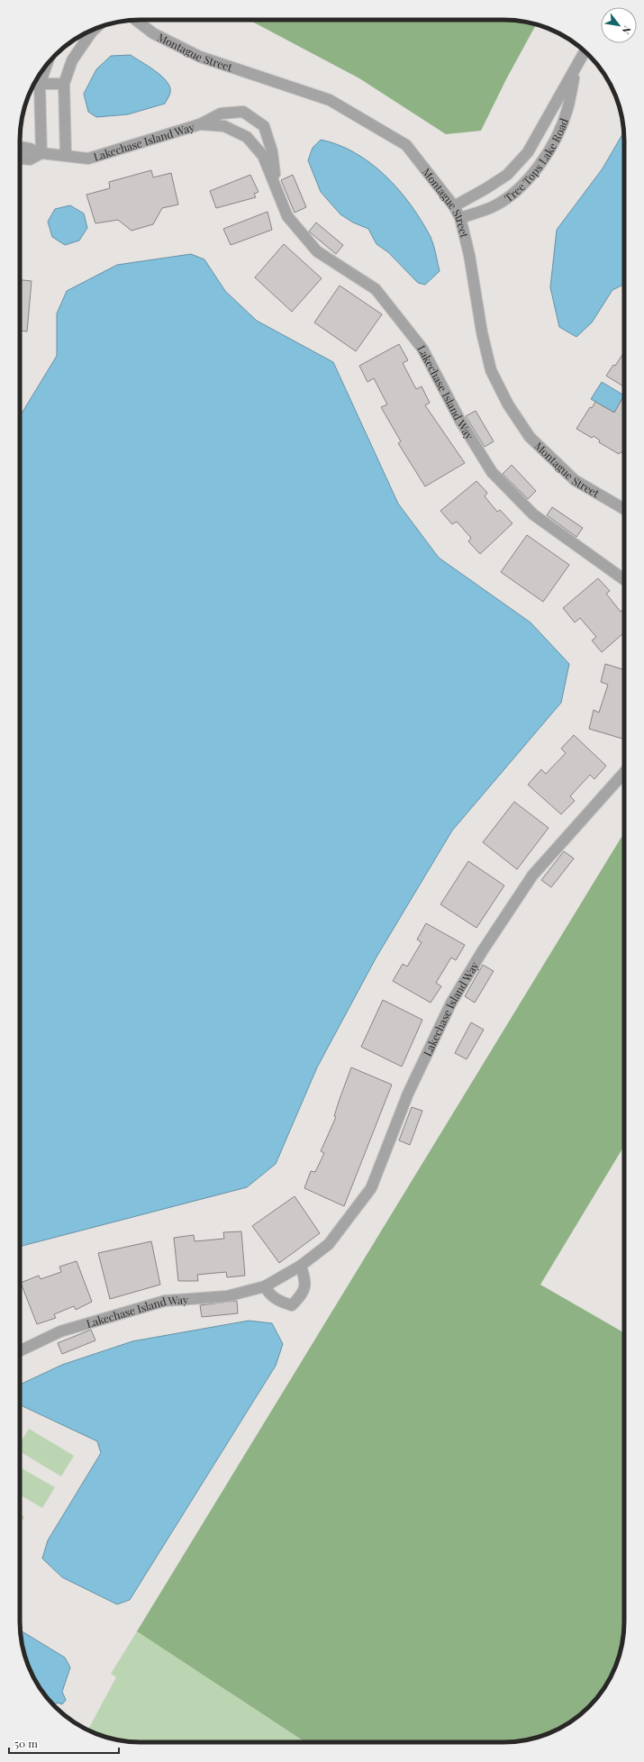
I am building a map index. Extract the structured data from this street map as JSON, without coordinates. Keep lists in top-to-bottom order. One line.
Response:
{"streets":{"street":["Montague Street","Lakechase Island Way","Tree Tops Lake Road"]},"crossings":[["Montague Street","Tree Tops Lake Road"]],"scale_bar":"50 m","north":"bottom right"}
